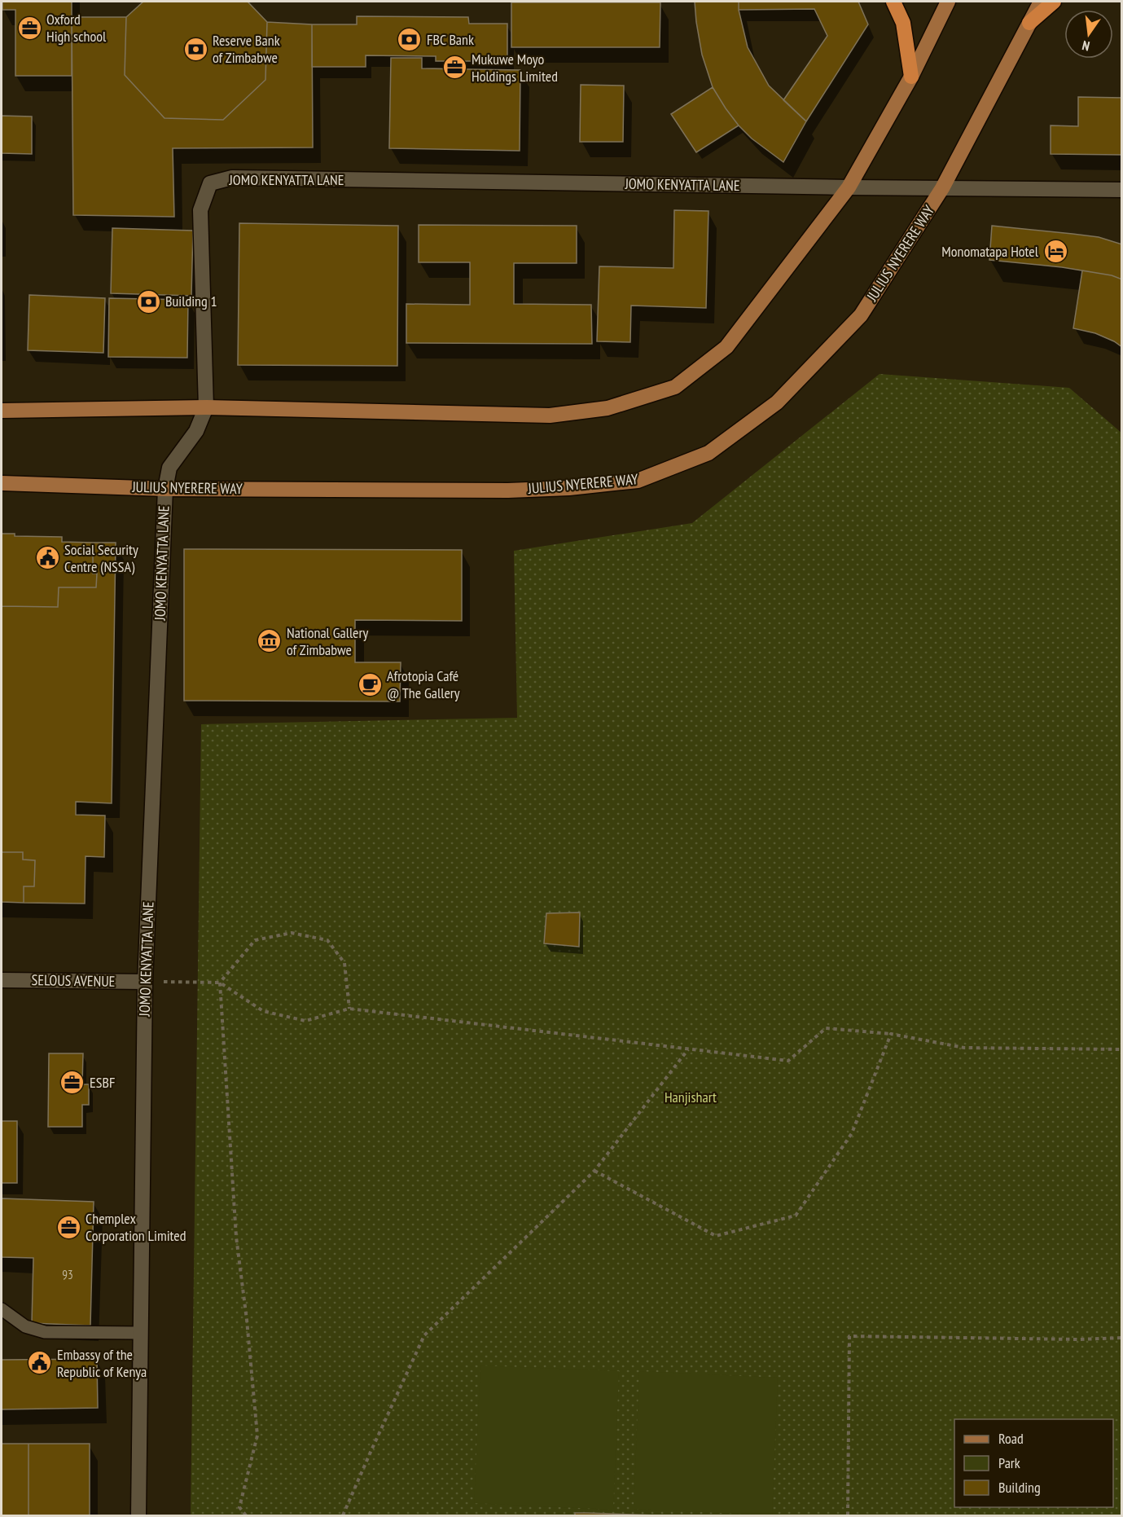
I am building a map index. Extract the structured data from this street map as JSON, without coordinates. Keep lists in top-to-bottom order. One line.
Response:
{"streets":{"main road":["JULIUS NYERERE WAY"],"street":["JOMO KENYATTA LANE","SELOUS AVENUE"]},"crossings":[["JOMO KENYATTA LANE","JULIUS NYERERE WAY"],["JOMO KENYATTA LANE","SELOUS AVENUE"]],"parks":["Hanjishart"],"places":{"office":["Oxford High school","Mukuwe Moyo Holdings Limited","ESBF","Chemplex Corporation Limited"],"bank":["FBC Bank","Reserve Bank of Zimbabwe","Building 1"],"hotel":["Monomatapa Hotel"],"public building":["Social Security Centre (NSSA)","Embassy of the Republic of Kenya"],"museum":["National Gallery of Zimbabwe"],"cafe":["Afrotopia Café @ The Gallery"]},"house_numbers":["93"],"legend":["Road","Park","Building"],"north":"bottom"}
